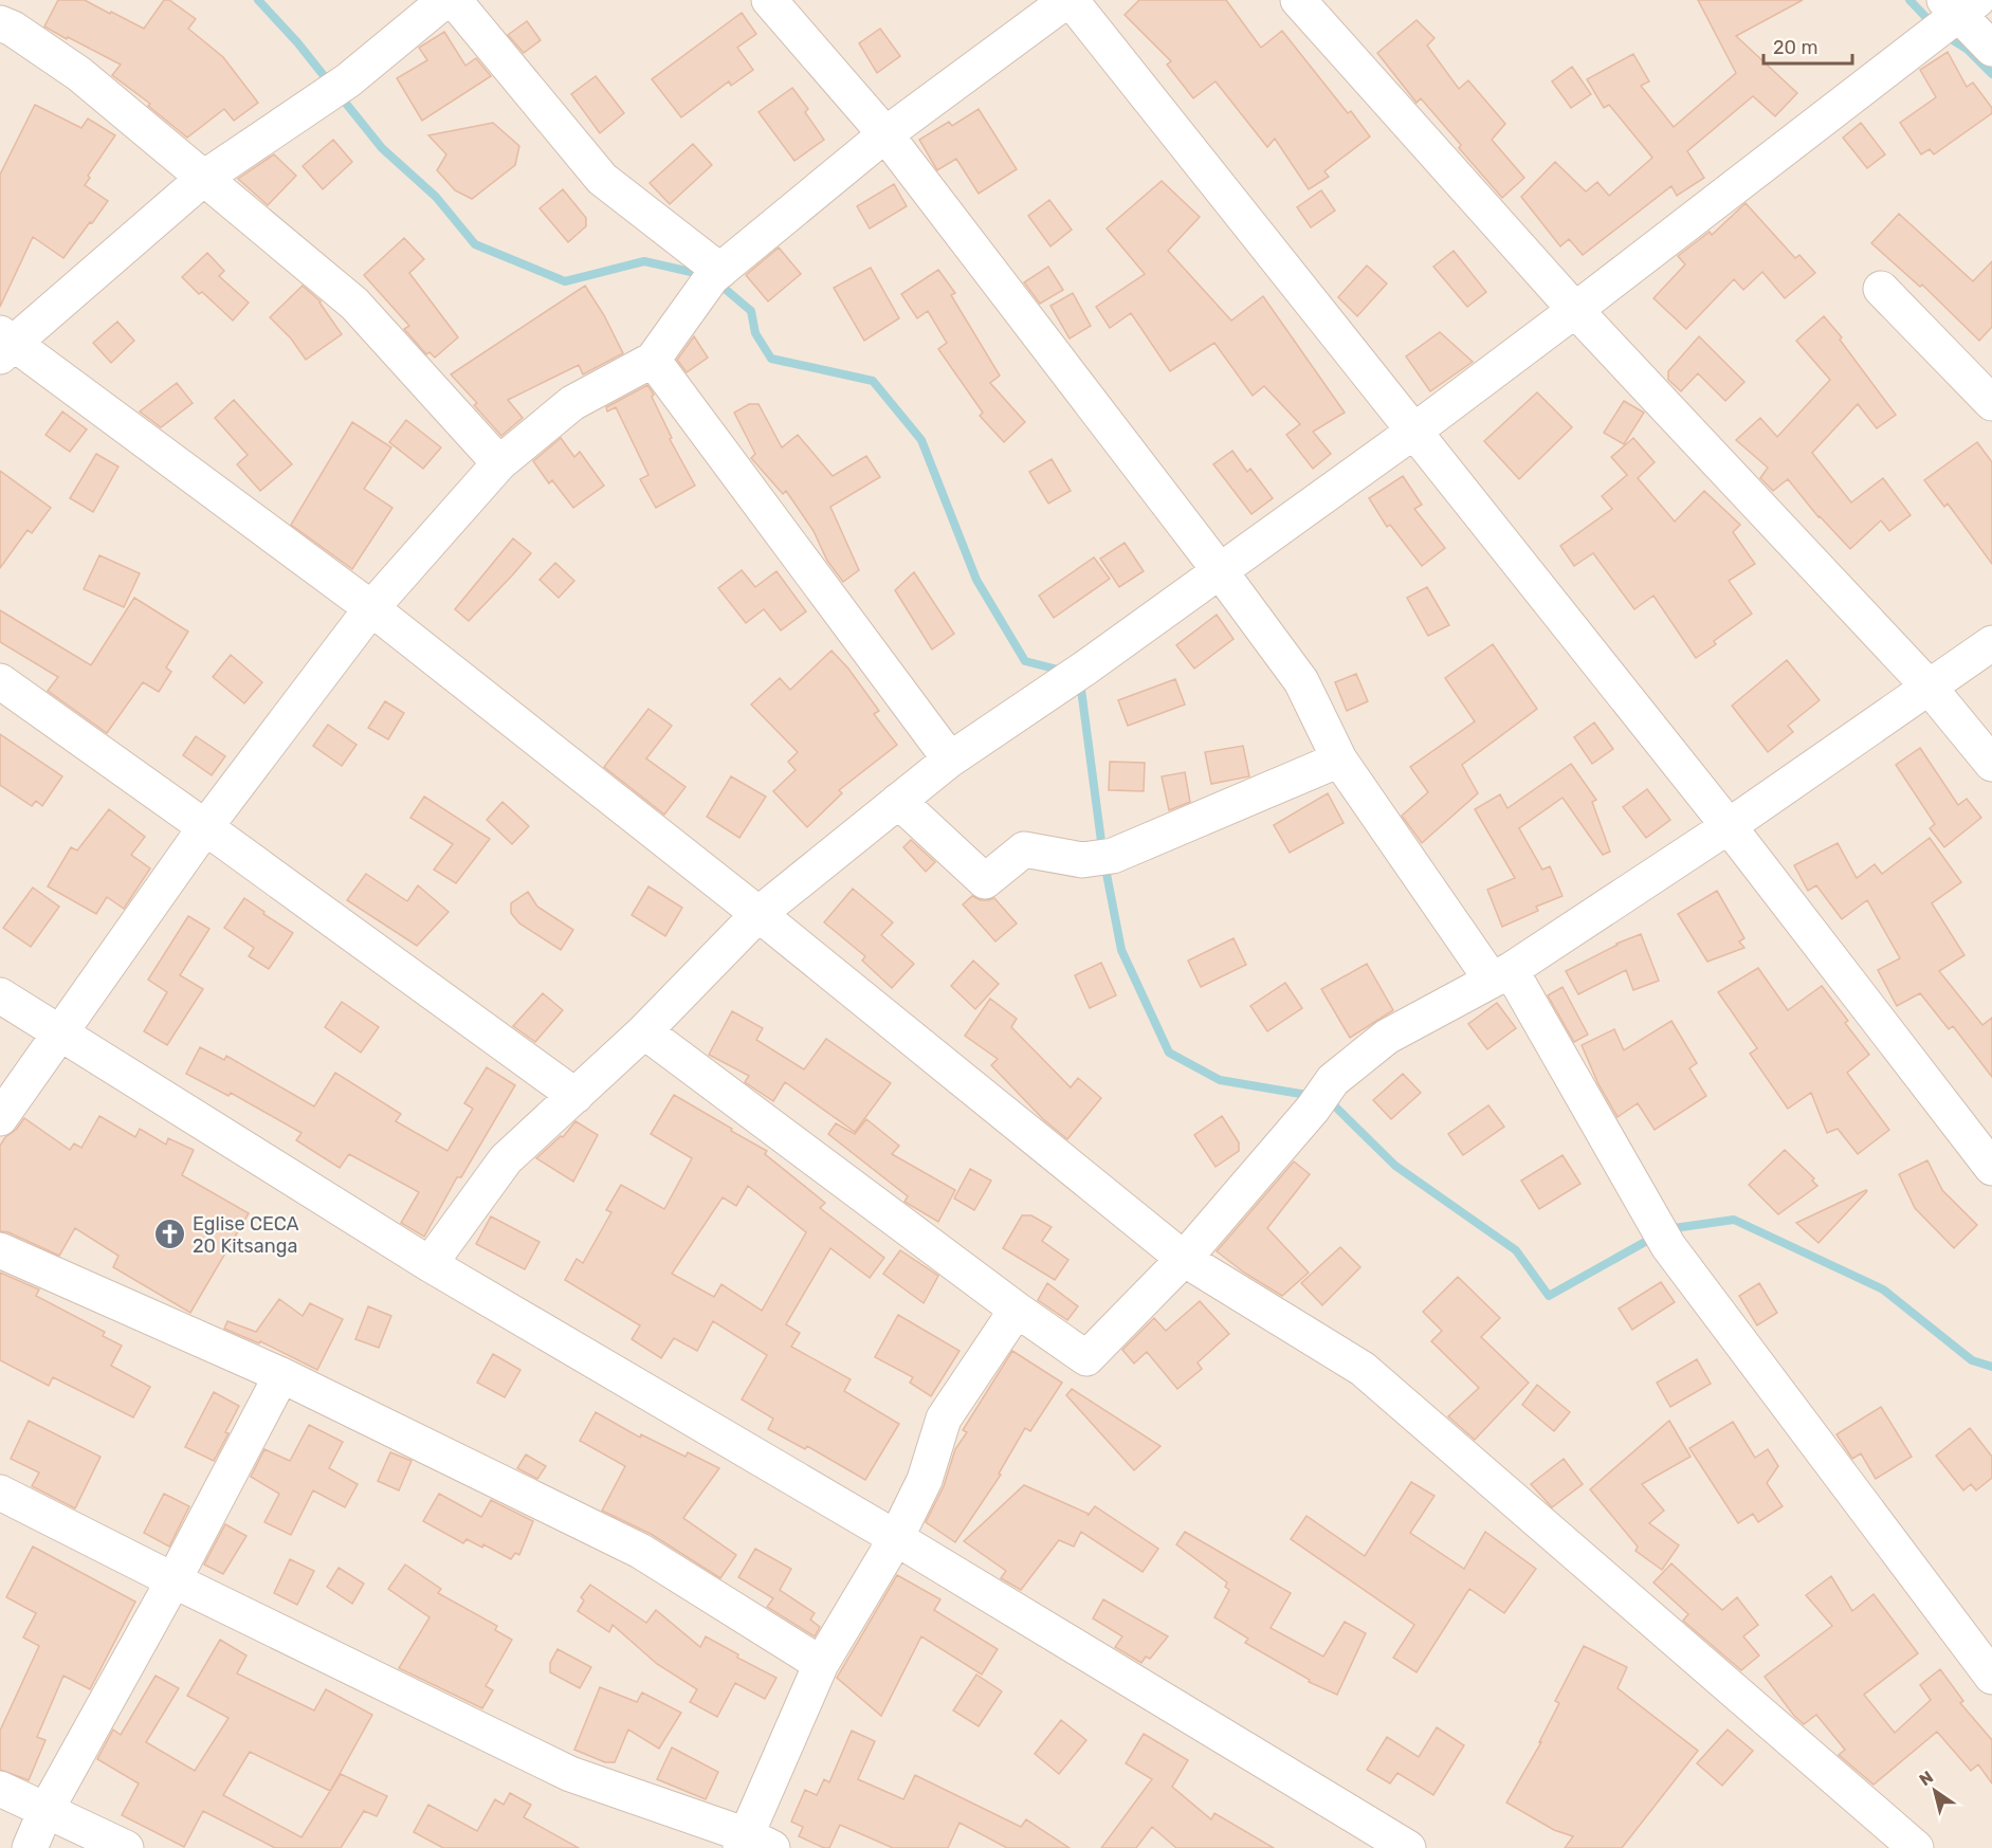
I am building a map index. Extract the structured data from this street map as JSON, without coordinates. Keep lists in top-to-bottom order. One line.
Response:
{"places":{"church":["Eglise CECA 20 Kitsanga"]},"scale_bar":"20 m","north":"top left"}
